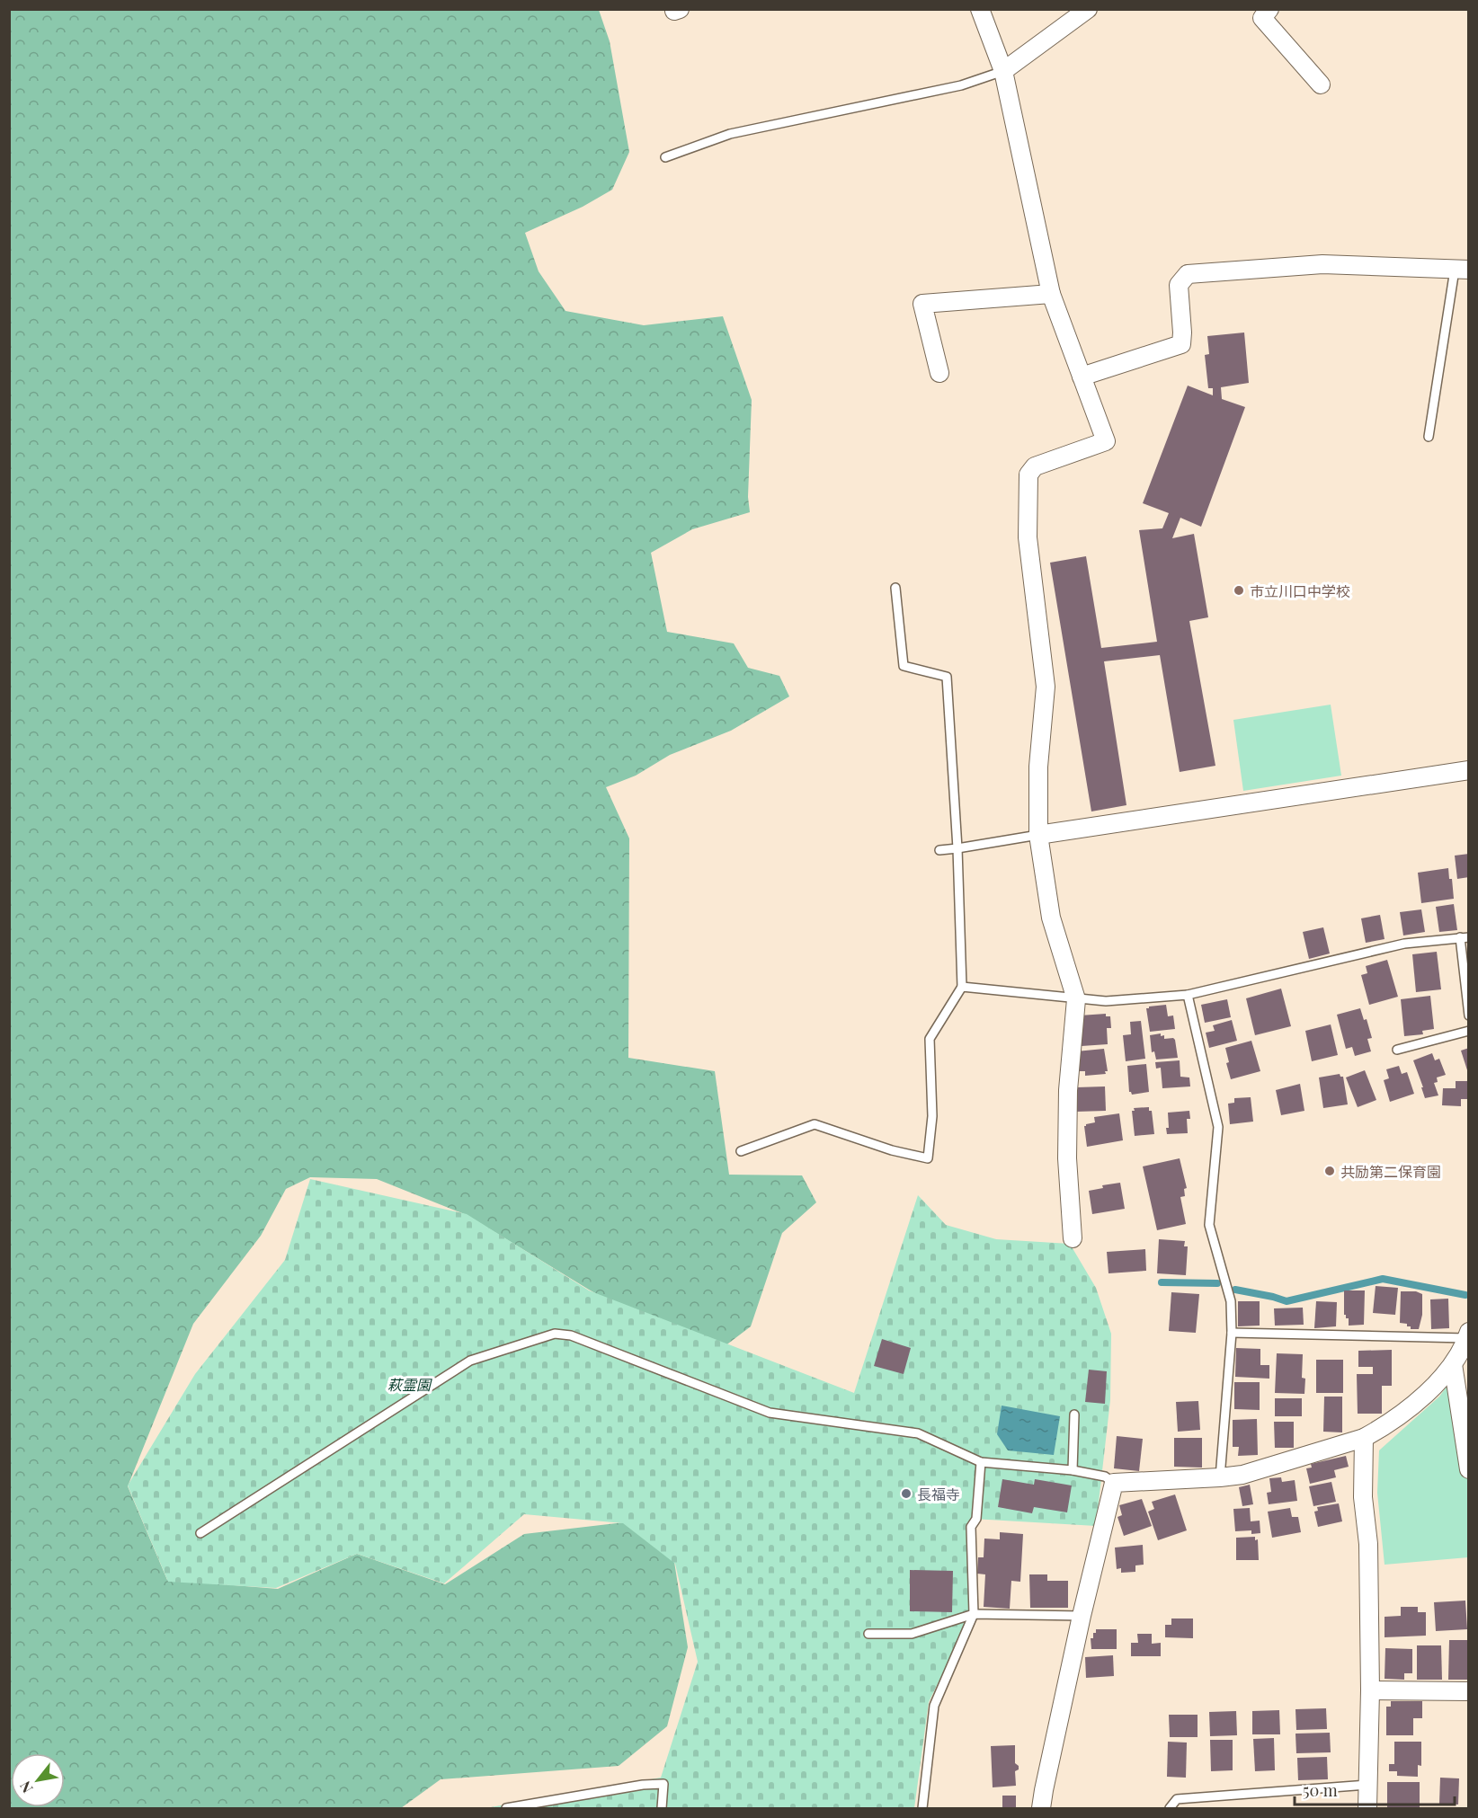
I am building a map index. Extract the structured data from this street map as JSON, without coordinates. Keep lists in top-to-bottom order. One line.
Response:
{"parks":["萩霊園"],"places":["市立川口中学校","共励第二保育園","長福寺"],"scale_bar":"50 m","north":"bottom left"}
